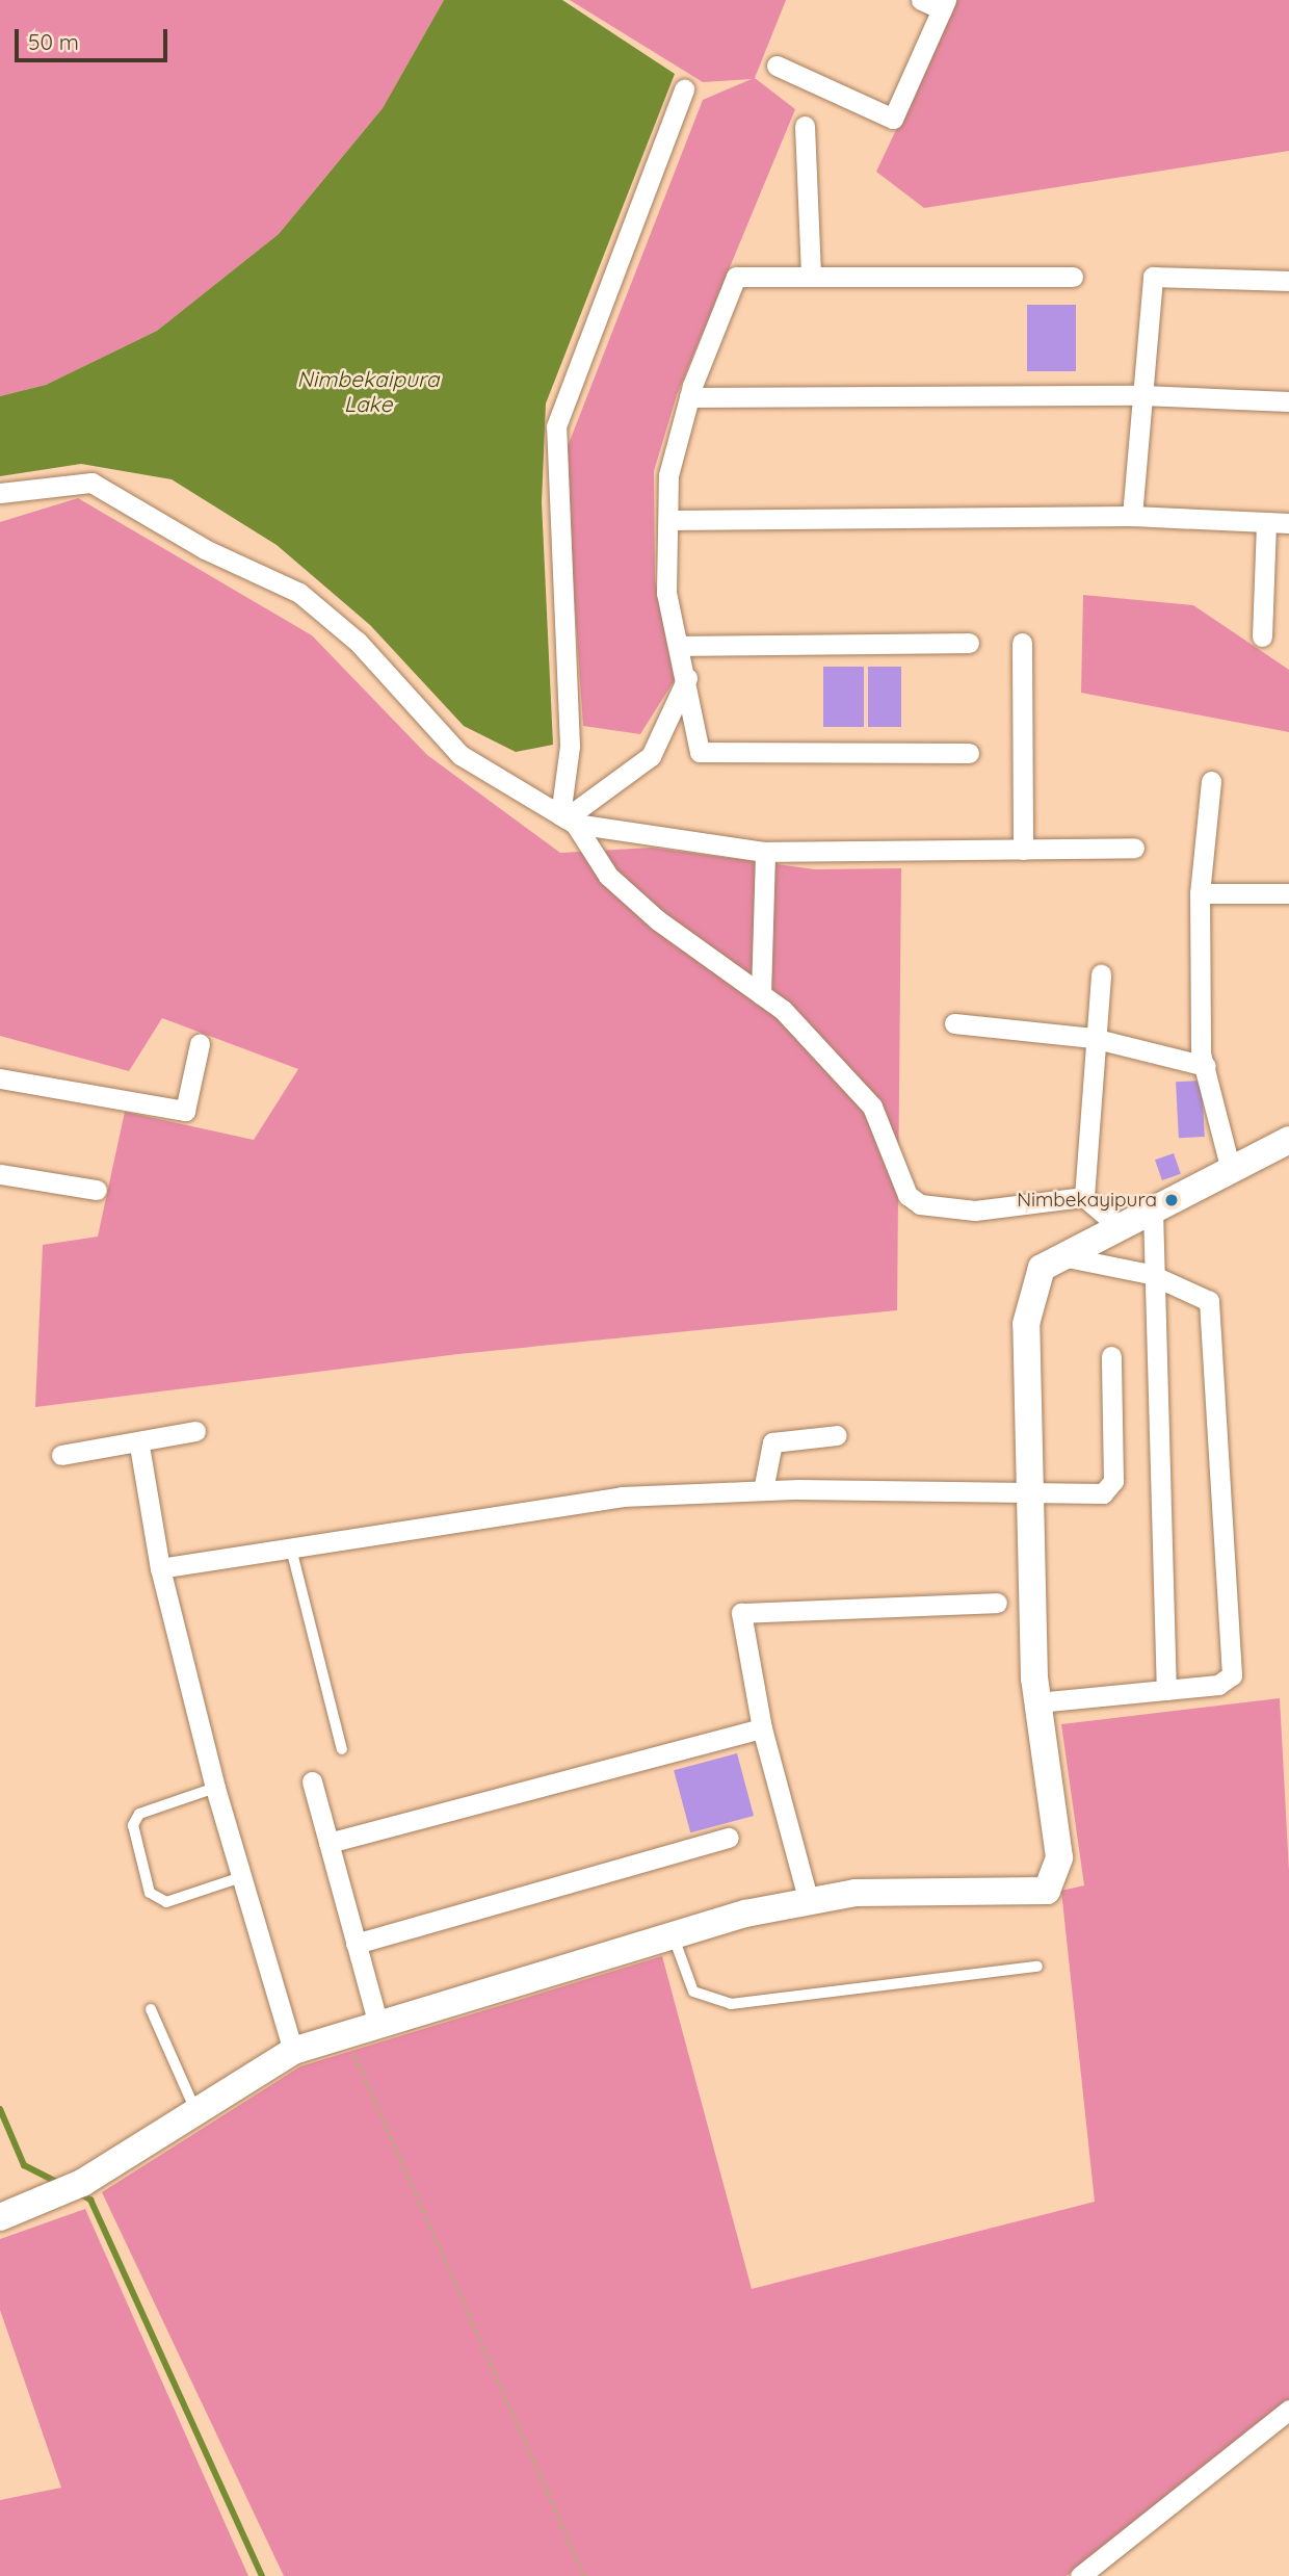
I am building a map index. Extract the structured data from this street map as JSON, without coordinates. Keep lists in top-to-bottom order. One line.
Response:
{"water":["Nimbekaipura Lake"],"places":["Nimbekayipura"],"scale_bar":"50 m"}
